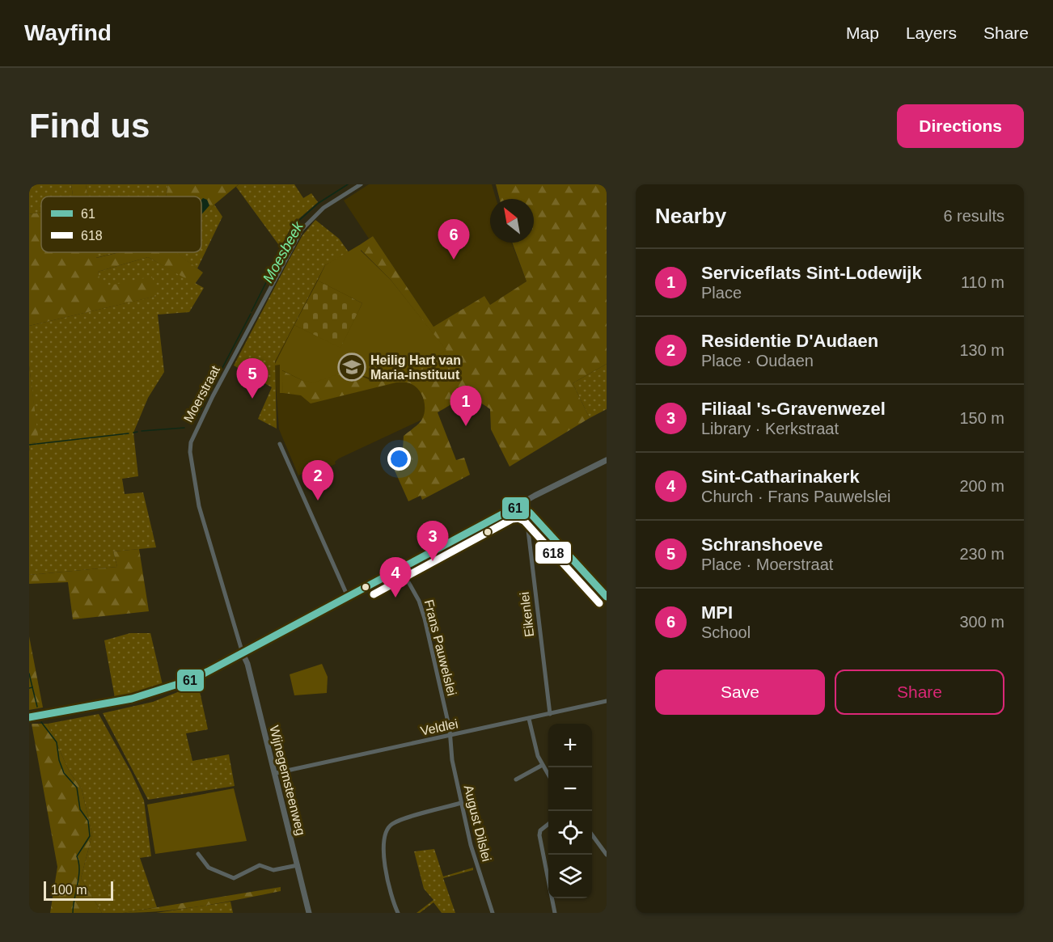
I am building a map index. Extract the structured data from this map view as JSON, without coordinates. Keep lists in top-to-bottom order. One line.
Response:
{"streets":{"street":["Moerstraat","Eikenlei","Frans Pauwelslei","Veldlei","Wijnegemsteenweg","August Dilslei"]},"crossings":[["Moerstraat","Wijnegemsteenweg"],["Eikenlei","Veldlei"],["Frans Pauwelslei","Veldlei"],["Frans Pauwelslei","August Dilslei"],["Veldlei","Wijnegemsteenweg"],["Veldlei","August Dilslei"]],"water":["Moesbeek"],"places":{"school or university":["Heilig Hart van Maria-instituut"]},"lines":["transit line 61","transit line 618"],"legend":["61","618"],"scale_bar":"100 m","north":"top left","page":{"header":"Wayfind","nav":["Map","Layers","Share"],"buttons":["Directions",["Save","Share"]],"title":"Find us","heading":["Nearby","6 results"],"pins":["6","5","1","2","3","4"],"list":[{"mark":"1","name":"Serviceflats Sint-Lodewijk","note":"Place","value":"110 m"},{"mark":"2","name":"Residentie D'Audaen","note":"Place · Oudaen","value":"130 m"},{"mark":"3","name":"Filiaal 's-Gravenwezel","note":"Library · Kerkstraat","value":"150 m"},{"mark":"4","name":"Sint-Catharinakerk","note":"Church · Frans Pauwelslei","value":"200 m"},{"mark":"5","name":"Schranshoeve","note":"Place · Moerstraat","value":"230 m"},{"mark":"6","name":"MPI","note":"School","value":"300 m"}],"map_buttons":["+","−"],"scale":"100 m"}}
